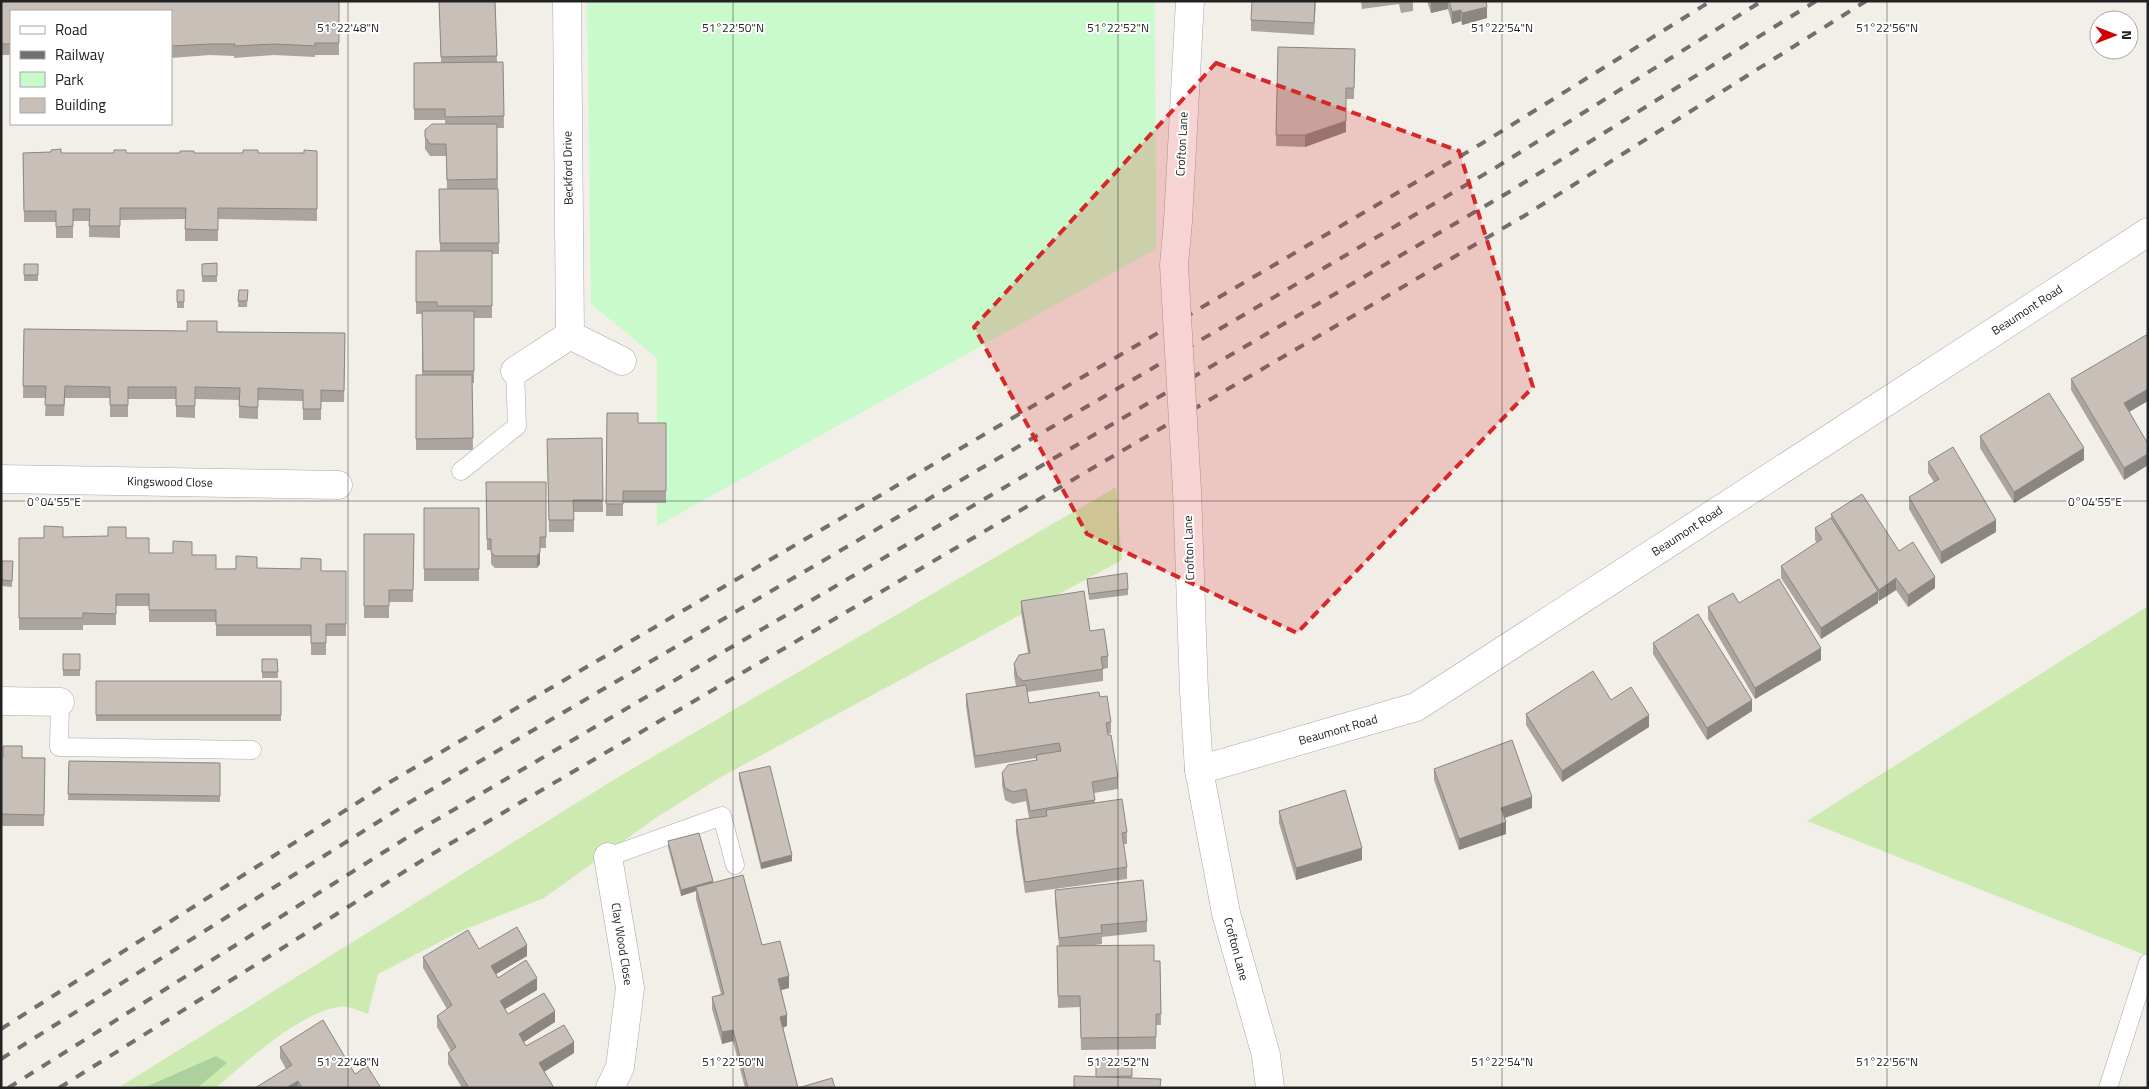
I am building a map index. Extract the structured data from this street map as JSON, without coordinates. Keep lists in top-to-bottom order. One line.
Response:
{"streets":{"street":["Crofton Lane","Beckford Drive","Beaumont Road","Kingswood Close","Clay Wood Close"]},"crossings":[["Crofton Lane","Beaumont Road"]],"legend":["Road","Railway","Park","Building"],"north":"right","coordinates":["51°22'48\"N","51°22'50\"N","51°22'52\"N","51°22'54\"N","51°22'56\"N","0°04'55\"E"]}
